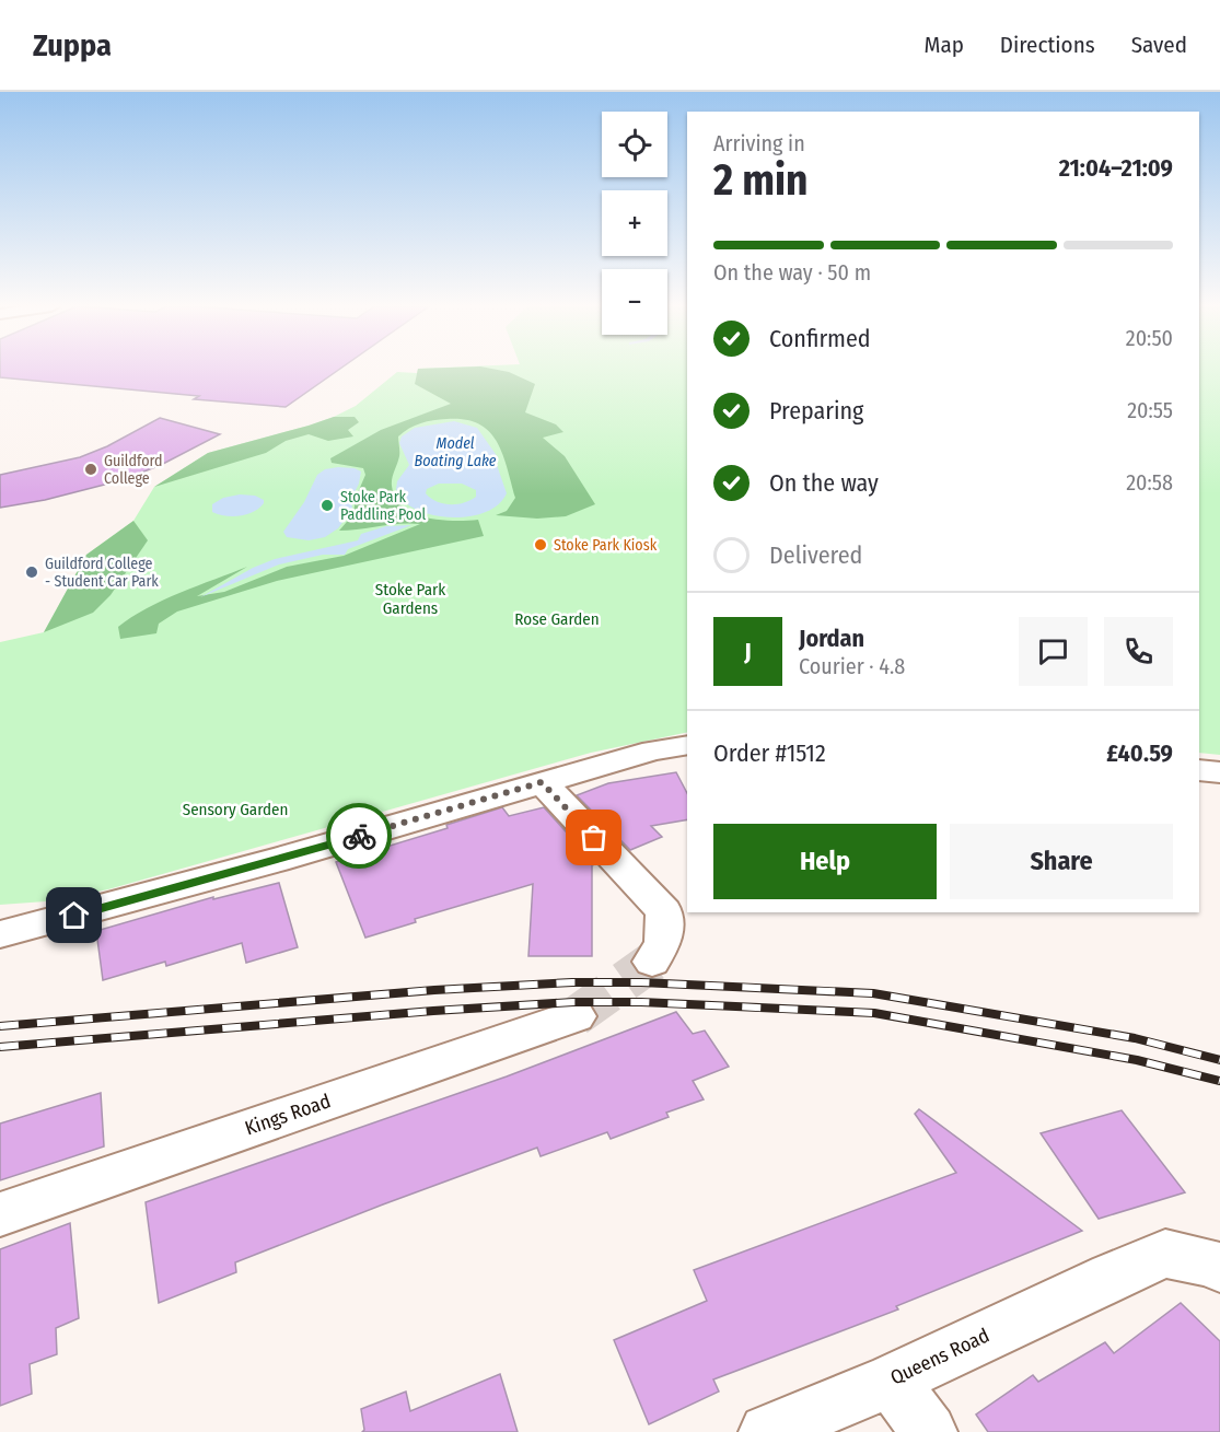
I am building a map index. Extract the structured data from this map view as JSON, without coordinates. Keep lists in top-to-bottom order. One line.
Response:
{"streets":{"street":["Kings Road","Queens Road"]},"water":["Model Boating Lake"],"parks":["Stoke Park Gardens","Rose Garden","Sensory Garden"],"places":["Guildford College","Stoke Park Paddling Pool","Stoke Park Kiosk","Guildford College - Student Car Park"],"page":{"header":"Zuppa","nav":["Map","Directions","Saved"],"map_buttons":["+","−"],"heading":["2 min","Arriving in","21:04–21:09"],"panel":["Jordan","Courier · 4.8","Order #1512","£40.59"],"bar":"On the way · 50 m","list":[["Confirmed","20:50"],["Preparing","20:55"],["On the way","20:58"],"Delivered"],"round":"J","buttons":["Help","Share"]}}
